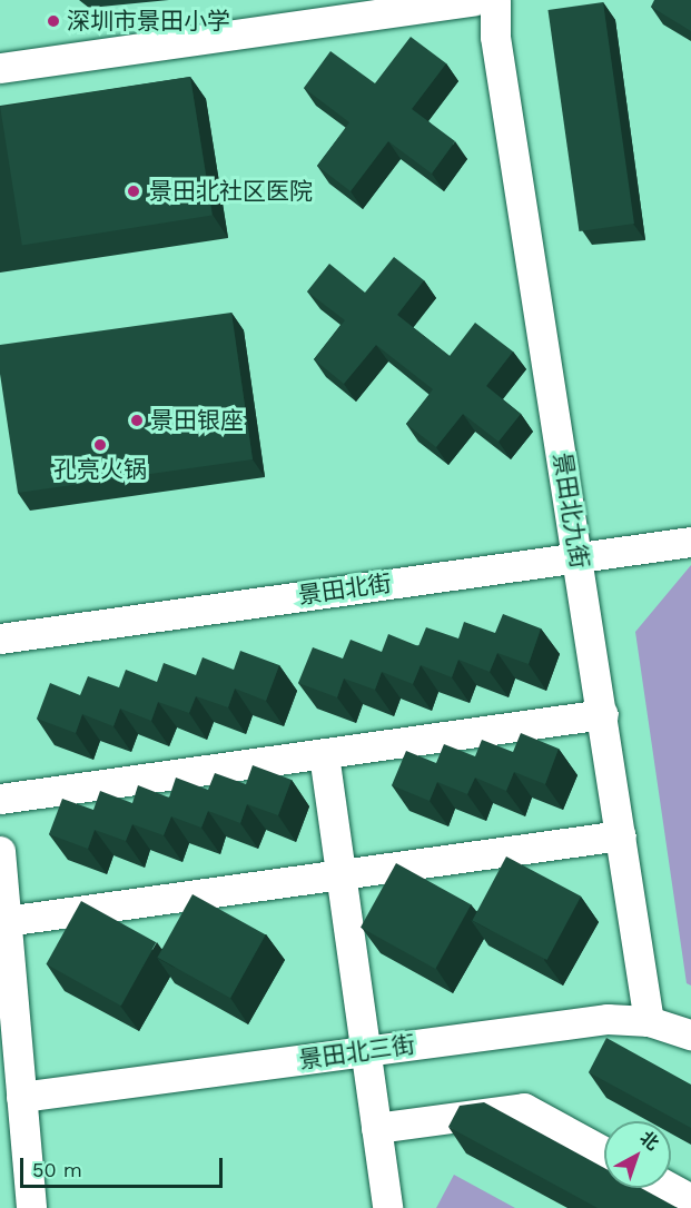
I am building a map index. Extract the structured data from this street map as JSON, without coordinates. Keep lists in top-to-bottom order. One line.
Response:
{"streets":{"street":["景田北九街","景田北街","景田北三街"]},"crossings":[["景田北九街","景田北街"],["景田北九街","景田北三街"]],"places":["深圳市景田小学","景田北社区医院","景田银座","孔亮火锅"],"scale_bar":"50 m","north":"top right"}
